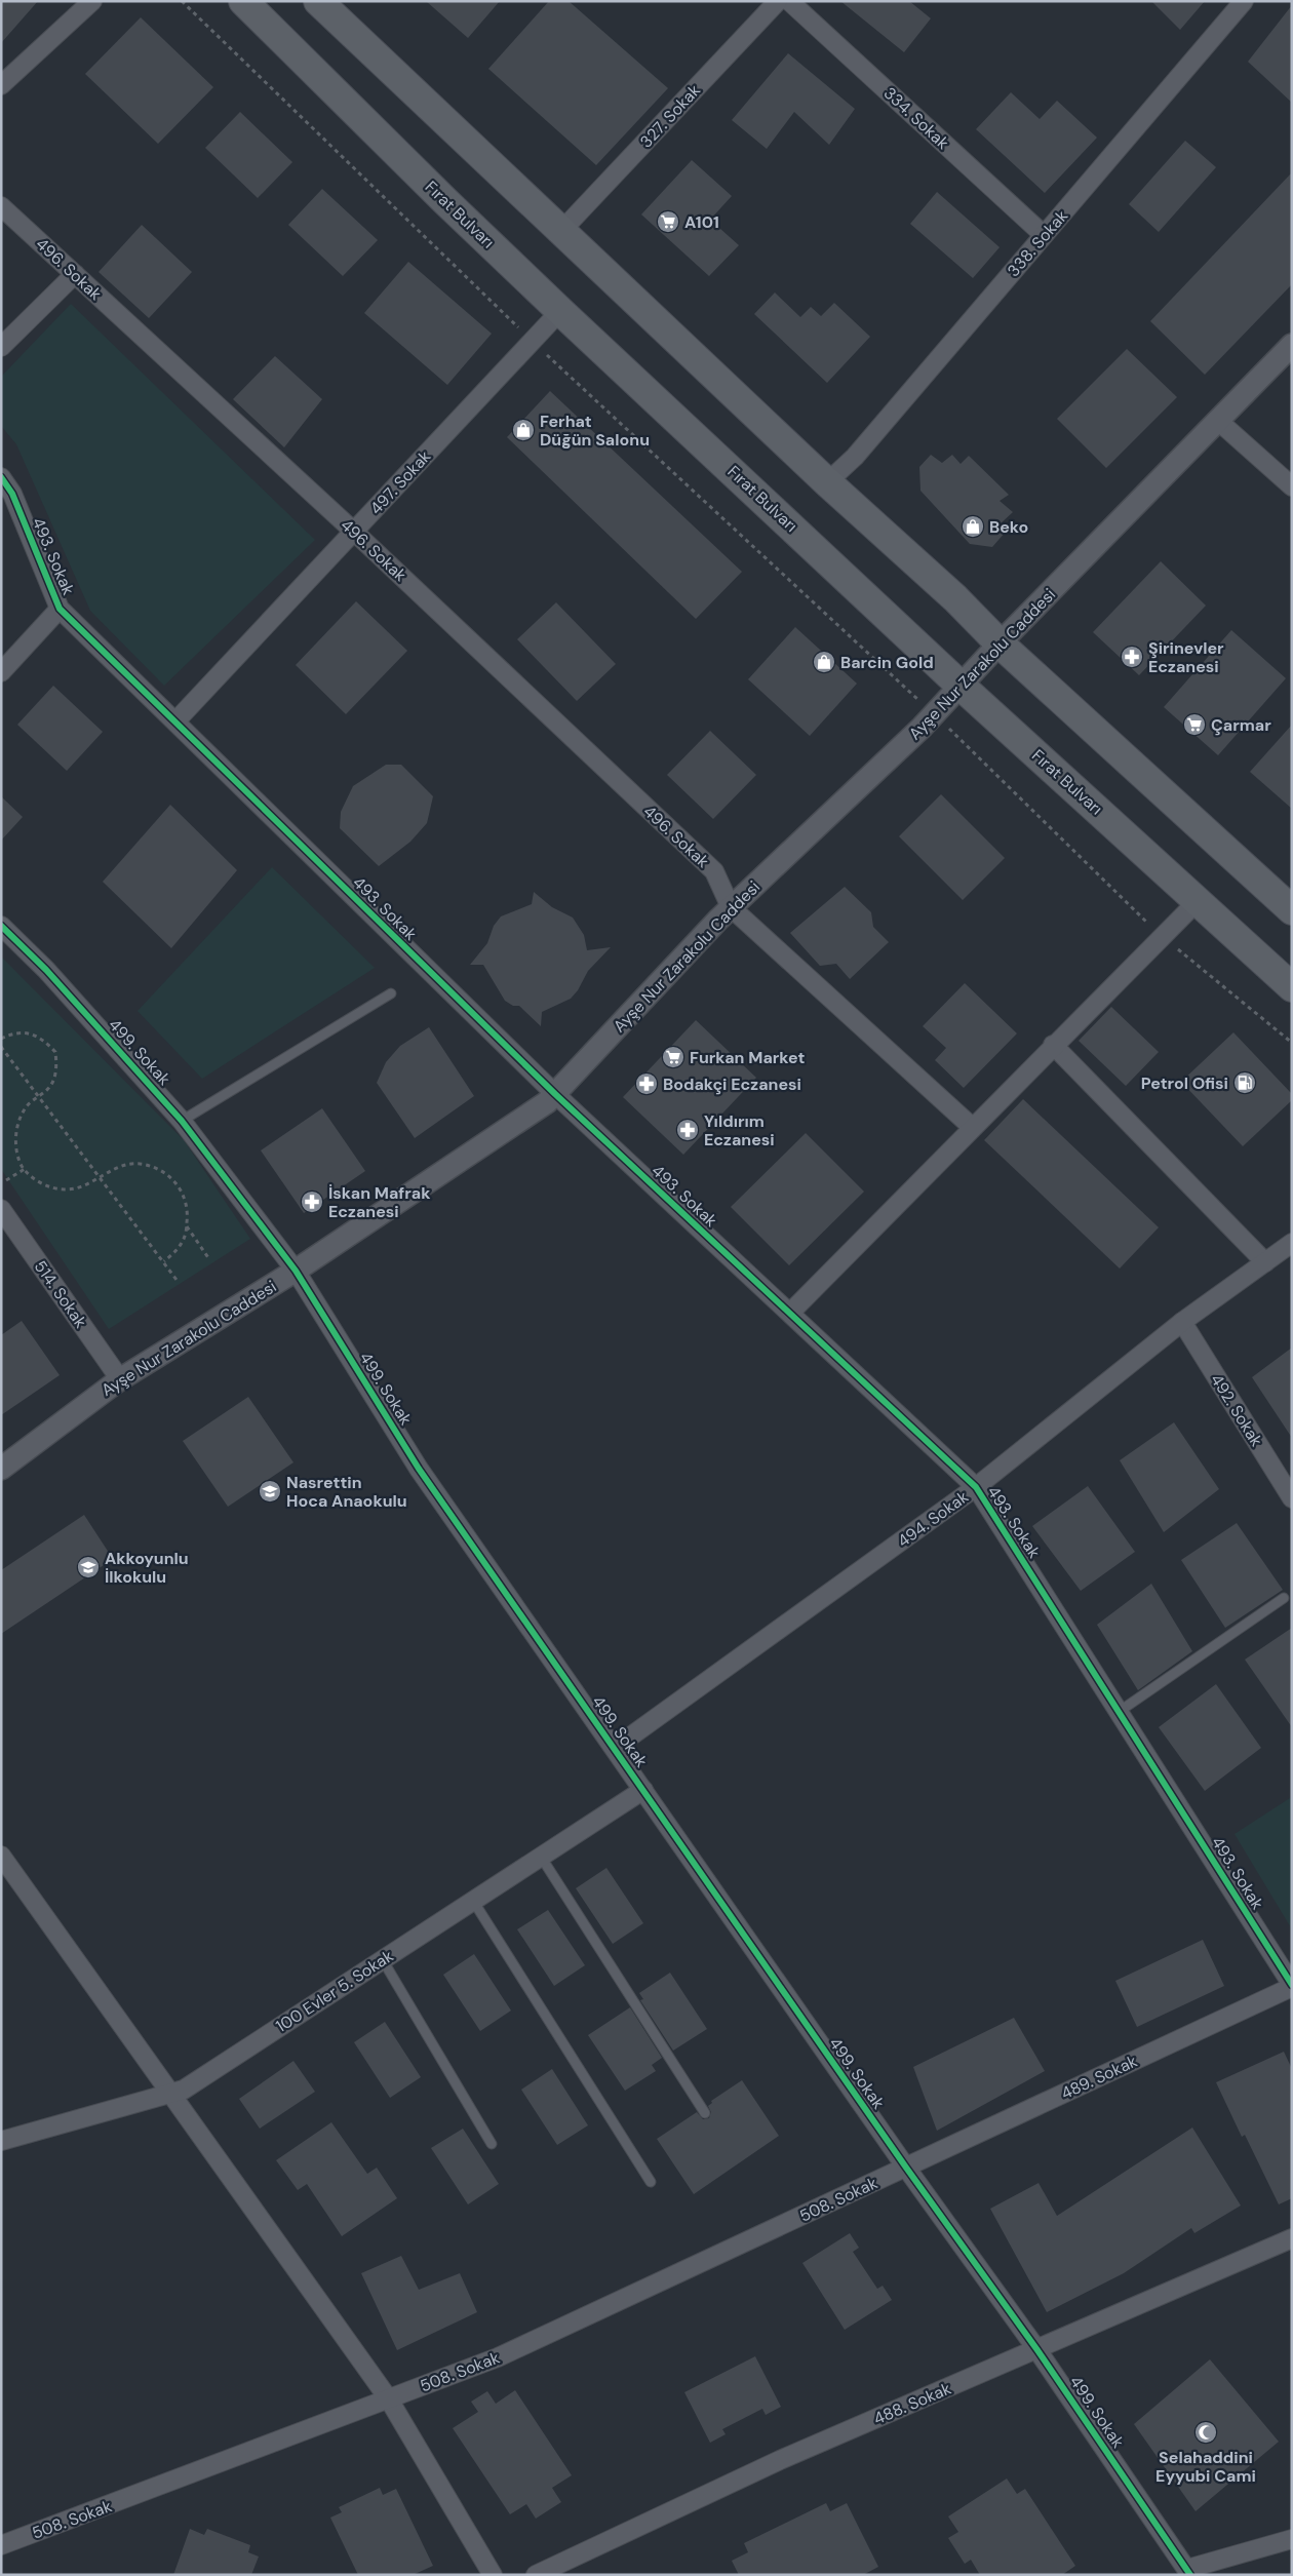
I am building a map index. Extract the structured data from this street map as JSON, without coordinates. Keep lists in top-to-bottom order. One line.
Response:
{"streets":{"main road":["Fırat Bulvarı"],"street":["327. Sokak","334. Sokak","338. Sokak","496. Sokak","497. Sokak","493. Sokak","Ayşe Nur Zarakolu Caddesi","499. Sokak","514. Sokak","492. Sokak","494. Sokak","100 Evler 5. Sokak","489. Sokak","508. Sokak","488. Sokak"]},"crossings":[["334. Sokak","338. Sokak"],["Fırat Bulvarı","497. Sokak"],["Fırat Bulvarı","Ayşe Nur Zarakolu Caddesi"],["496. Sokak","497. Sokak"],["496. Sokak","Ayşe Nur Zarakolu Caddesi"],["497. Sokak","493. Sokak"],["493. Sokak","Ayşe Nur Zarakolu Caddesi"],["493. Sokak","494. Sokak"],["493. Sokak","489. Sokak"],["Ayşe Nur Zarakolu Caddesi","499. Sokak"],["Ayşe Nur Zarakolu Caddesi","514. Sokak"],["499. Sokak","494. Sokak"],["499. Sokak","100 Evler 5. Sokak"],["499. Sokak","489. Sokak"],["499. Sokak","508. Sokak"],["499. Sokak","488. Sokak"],["492. Sokak","494. Sokak"],["489. Sokak","508. Sokak"]],"places":{"supermarket":["A101","Çarmar","Furkan Market"],"shop":["Ferhat Düğün Salonu","Beko","Barcin Gold"],"pharmacy":["Şirinevler Eczanesi","Bodakçi Eczanesi","Yıldırım Eczanesi","İskan Mafrak Eczanesi"],"fuel station":["Petrol Ofisi"],"school or university":["Nasrettin Hoca Anaokulu","Akkoyunlu İlkokulu"],"mosque":["Selahaddini Eyyubi Cami"]}}
